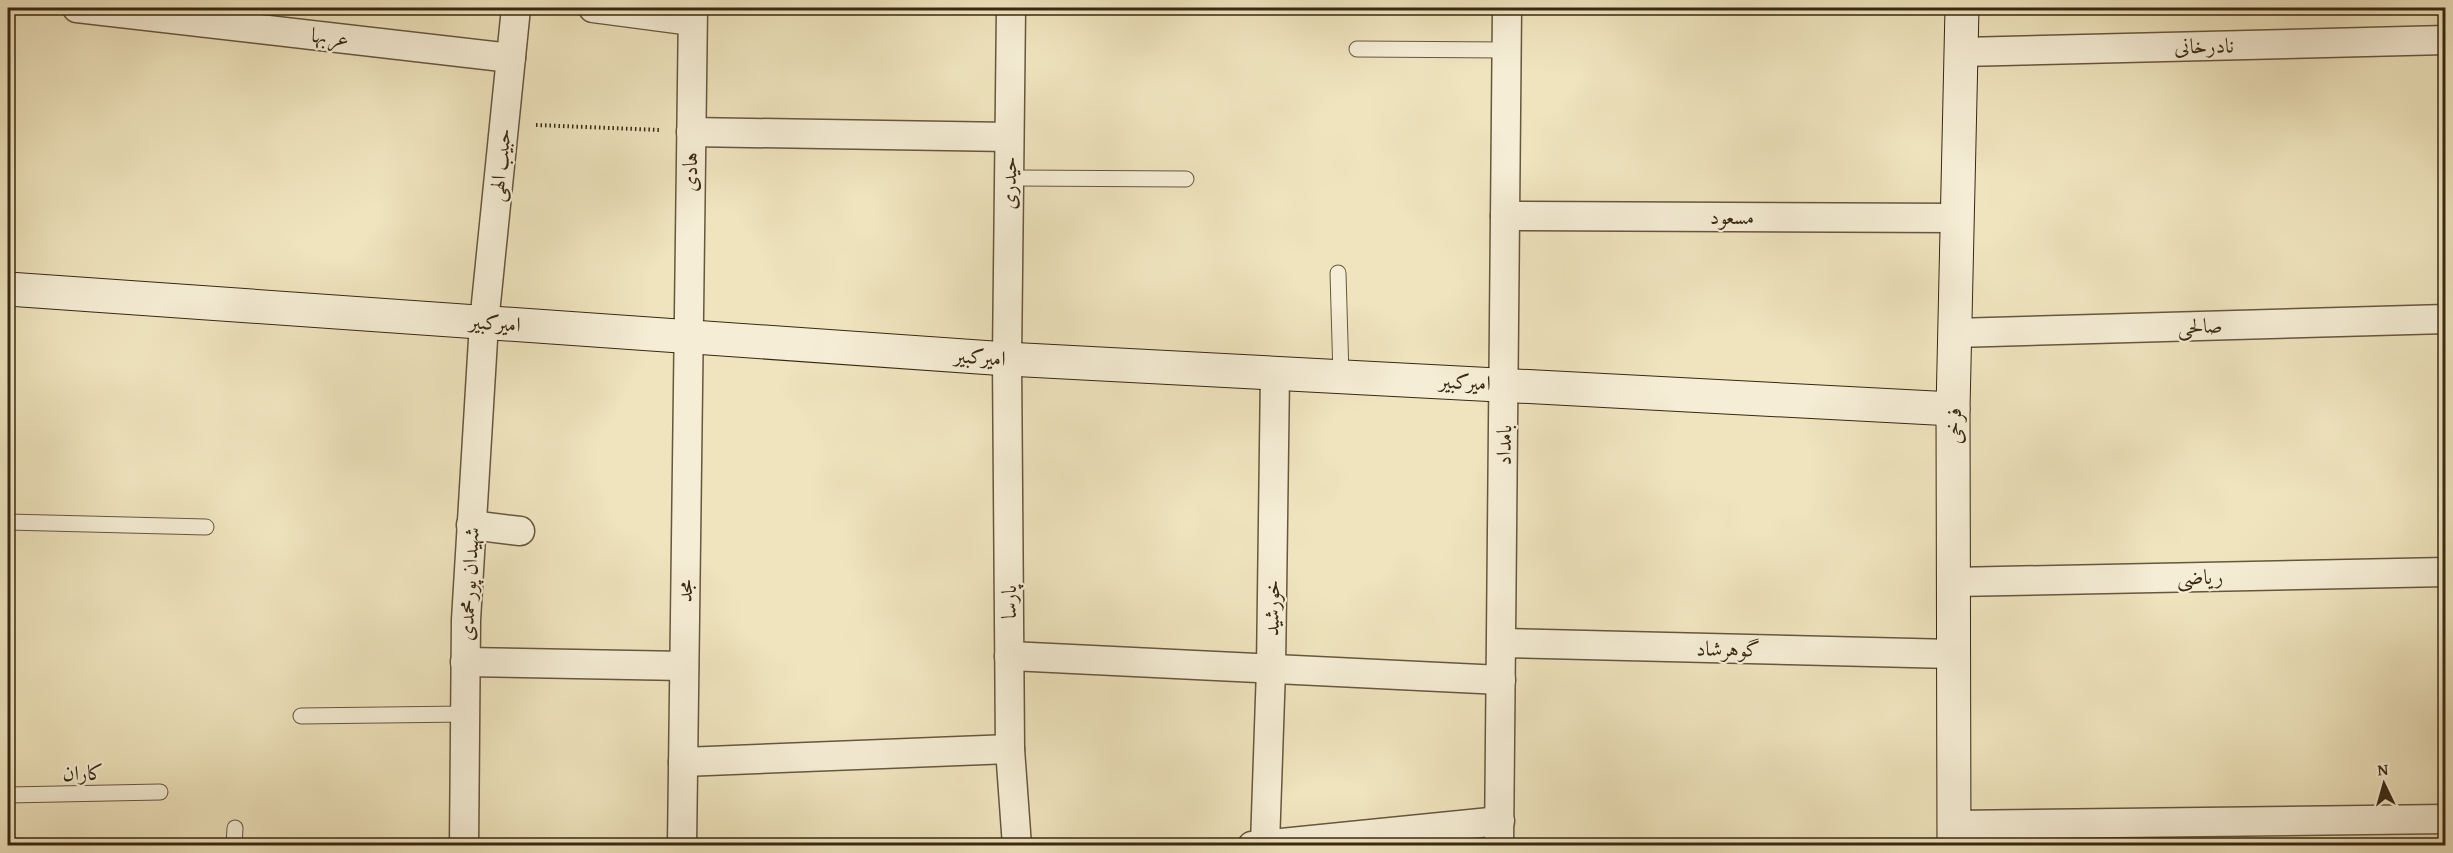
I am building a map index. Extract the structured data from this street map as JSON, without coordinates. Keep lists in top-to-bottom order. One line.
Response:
{"streets":{"street":["عربها","نادرخانی","حبیب الهی","هادی","حیدری","مسعود","امیرکبیر","صالحی","فرخی","بامداد","ریاضی","شهیدان پورمحمدی","مجد","پارسا","خورشید","گوهرشاد"],"lane":["کاران"]},"crossings":[["عربها","حبیب الهی"],["نادرخانی","فرخی"],["حبیب الهی","امیرکبیر"],["حبیب الهی","شهیدان پورمحمدی"],["هادی","امیرکبیر"],["هادی","مجد"],["حیدری","امیرکبیر"],["حیدری","پارسا"],["مسعود","فرخی"],["مسعود","بامداد"],["امیرکبیر","فرخی"],["امیرکبیر","بامداد"],["امیرکبیر","شهیدان پورمحمدی"],["امیرکبیر","مجد"],["امیرکبیر","پارسا"],["امیرکبیر","خورشید"],["صالحی","فرخی"],["فرخی","ریاضی"],["فرخی","گوهرشاد"],["بامداد","گوهرشاد"]],"north":"top"}
